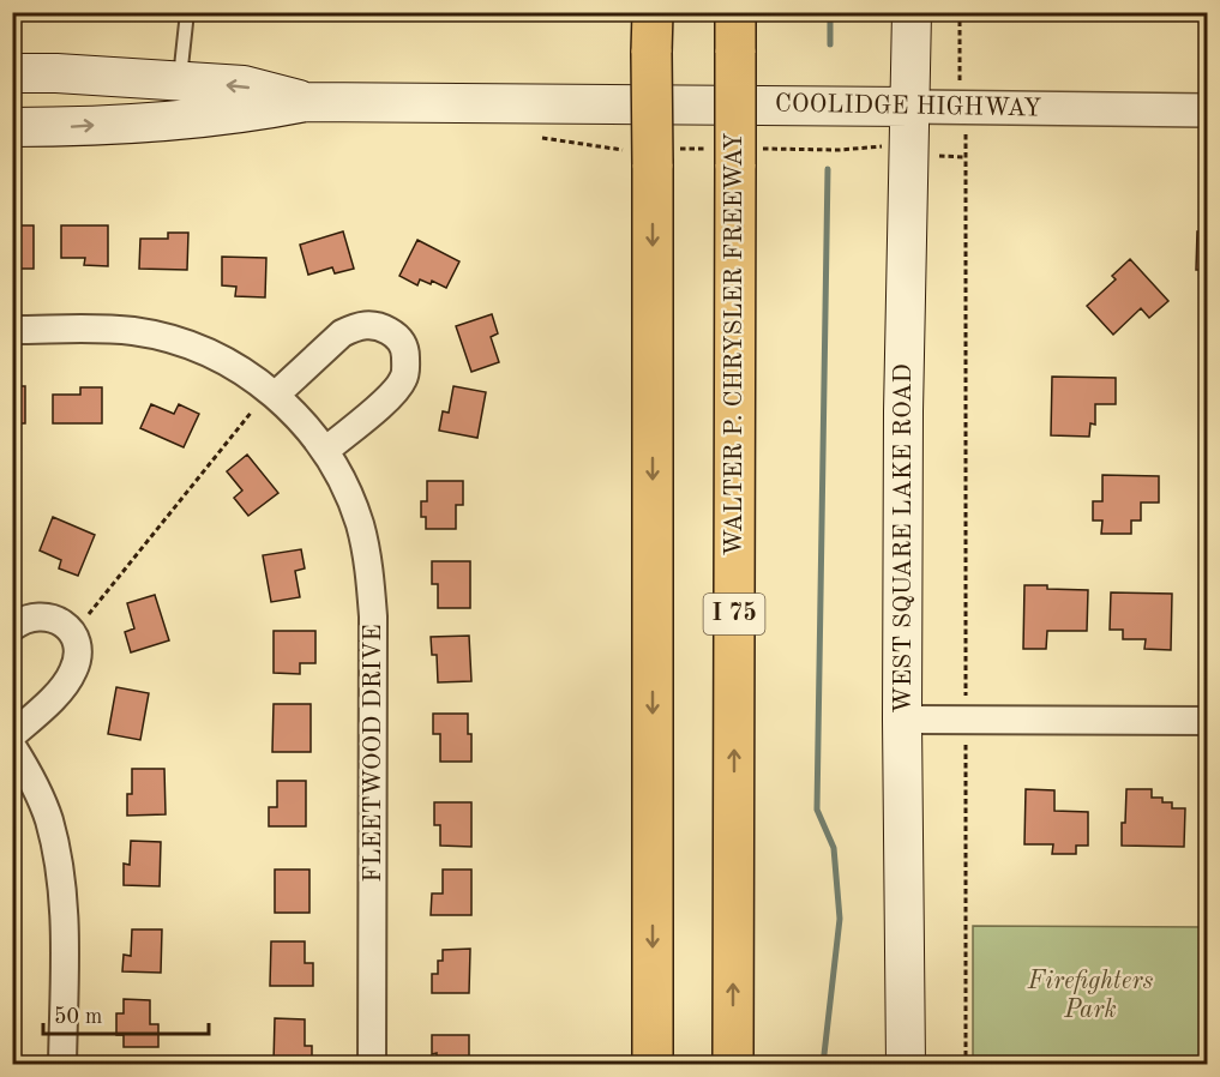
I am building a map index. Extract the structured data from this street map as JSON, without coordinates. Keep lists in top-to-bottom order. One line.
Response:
{"streets":{"highway":["WALTER P. CHRYSLER FREEWAY","I 75"],"main road":["COOLIDGE HIGHWAY","WEST SQUARE LAKE ROAD"],"street":["FLEETWOOD DRIVE"]},"crossings":[["COOLIDGE HIGHWAY","WEST SQUARE LAKE ROAD"]],"parks":["Firefighters Park"],"scale_bar":"50 m"}
